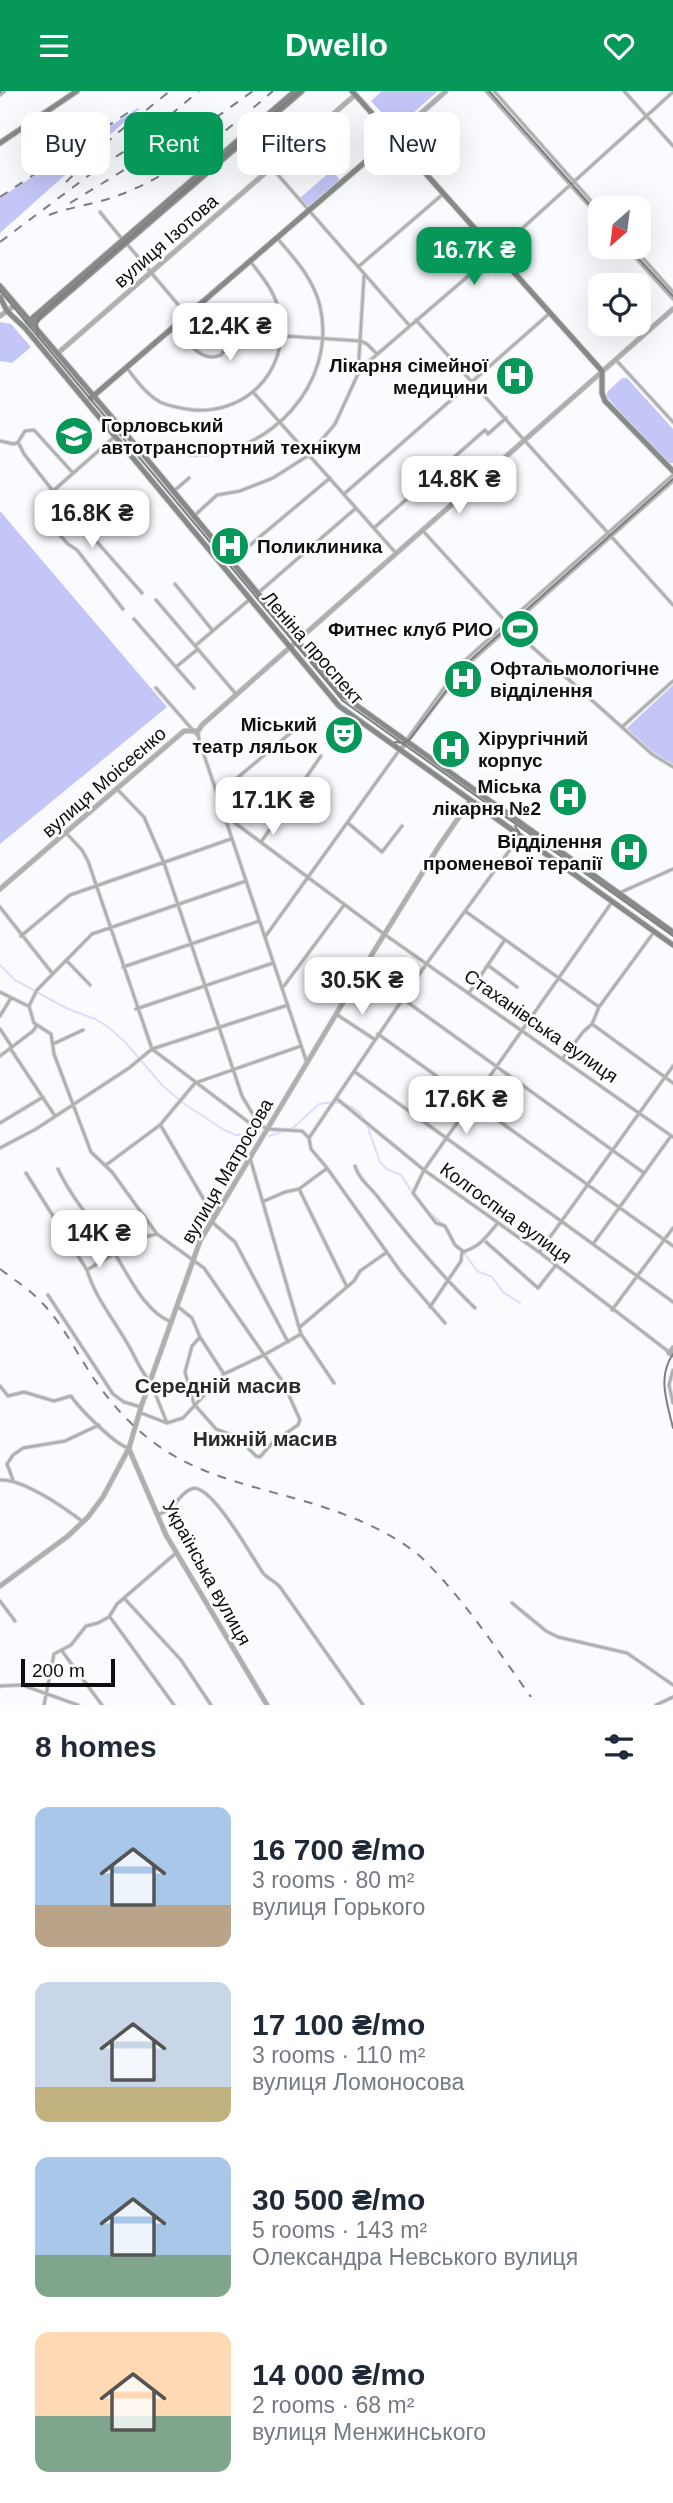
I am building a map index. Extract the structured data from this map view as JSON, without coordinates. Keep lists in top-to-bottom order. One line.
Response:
{"streets":{"main road":["Леніна проспект"],"street":["вулиця Ізотова","вулиця Моісеєнко","Стаханівська вулиця","вулиця Матросова","Колгоспна вулиця","Українська вулиця"]},"crossings":[["вулиця Ізотова","Леніна проспект"],["Леніна проспект","вулиця Моісеєнко"],["Леніна проспект","вулиця Матросова"],["Стаханівська вулиця","вулиця Матросова"],["вулиця Матросова","Українська вулиця"]],"districts":["Середній масив","Нижній масив"],"places":{"hospital":["Лікарня сімейної медицини","Поликлиника","Офтальмологічне відділення","Хірургічний корпус","Міська лікарня №2","Відділення променевої терапії"],"school or university":["Горловський автотранспортний технікум"],"sports":["Фитнес клуб РИО"],"theatre":["Міський театр ляльок"]},"scale_bar":"200 m","north":"bottom left","page":{"header":"Dwello","chip":["Buy","Rent","Filters","New"],"price":["16.7K ₴","12.4K ₴","14.8K ₴","16.8K ₴","17.1K ₴","30.5K ₴","17.6K ₴","14K ₴"],"scale":"200 m","heading":"8 homes","list":[{"name":"16 700 ₴/mo","note":"3 rooms · 80 m² · вулиця Горького"},{"name":"17 100 ₴/mo","note":"3 rooms · 110 m² · вулиця Ломоносова"},{"name":"30 500 ₴/mo","note":"5 rooms · 143 m² · Олександра Невського вулиця"},{"name":"14 000 ₴/mo","note":"2 rooms · 68 m² · вулиця Менжинського"}]}}
